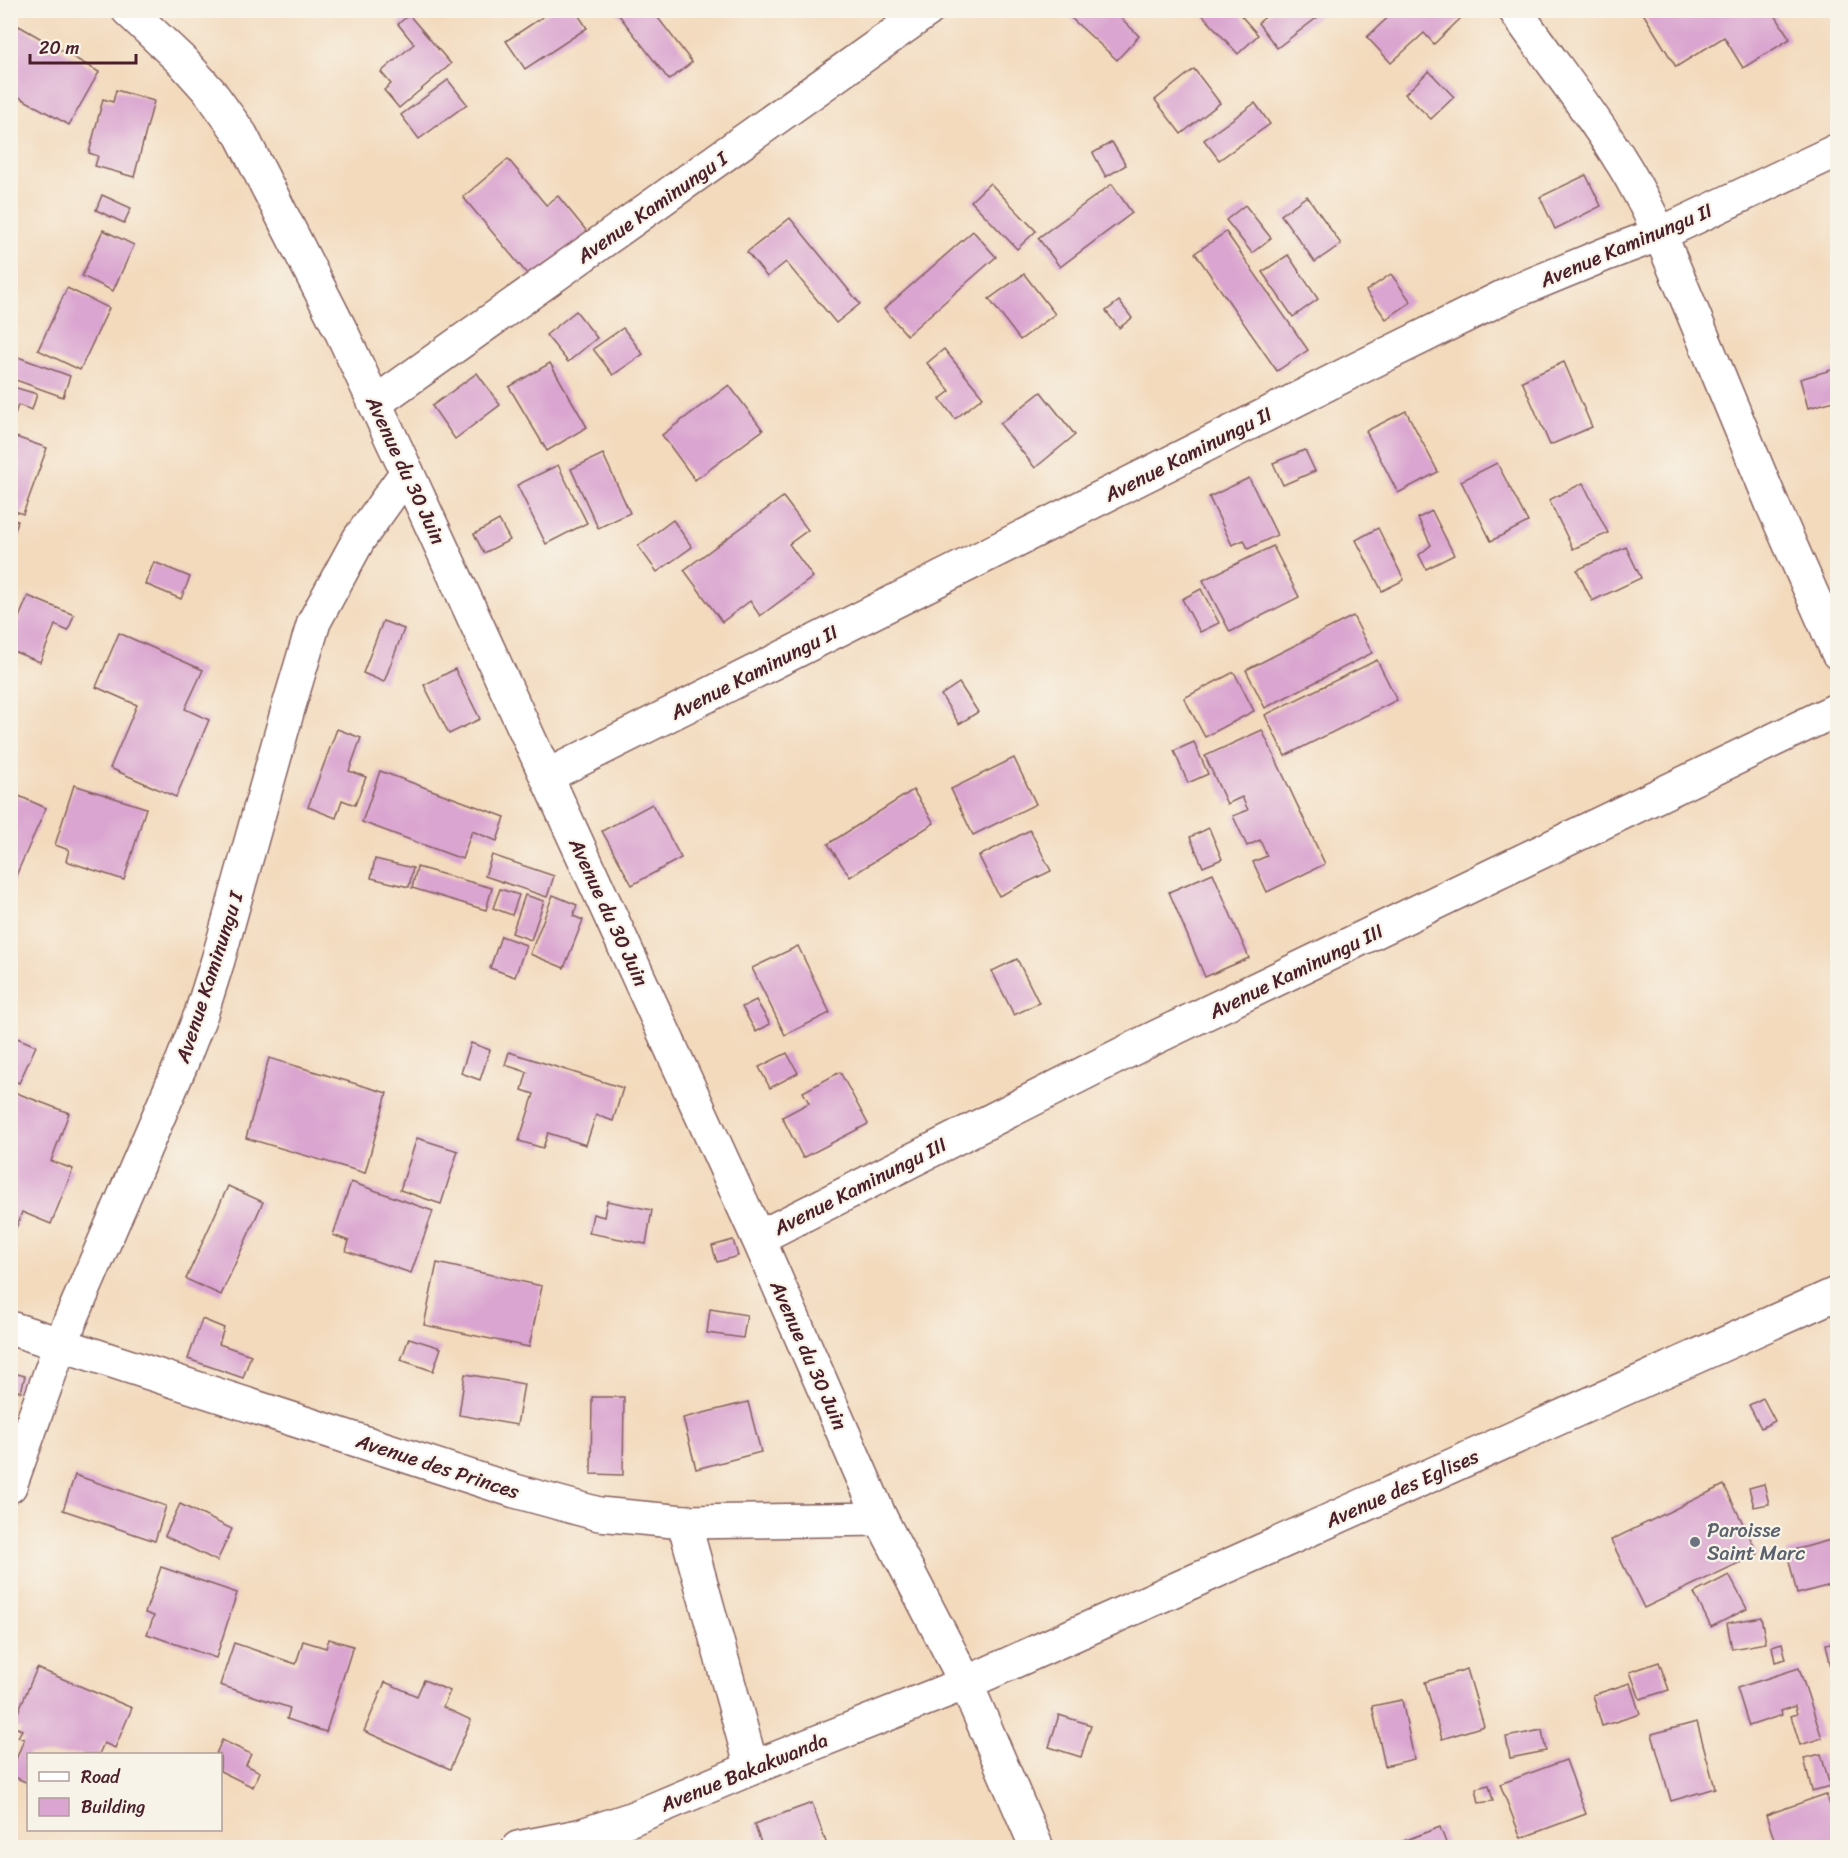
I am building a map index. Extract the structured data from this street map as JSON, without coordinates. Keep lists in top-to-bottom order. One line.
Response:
{"streets":{"street":["Avenue Kaminungu I","Avenue Kaminungu II","Avenue du 30 Juin","Avenue Kaminungu III","Avenue des Princes","Avenue des Eglises","Avenue Bakakwanda"]},"crossings":[["Avenue Kaminungu I","Avenue du 30 Juin"],["Avenue Kaminungu I","Avenue des Princes"],["Avenue Kaminungu II","Avenue du 30 Juin"],["Avenue du 30 Juin","Avenue Kaminungu III"],["Avenue du 30 Juin","Avenue des Princes"],["Avenue du 30 Juin","Avenue des Eglises"],["Avenue du 30 Juin","Avenue Bakakwanda"],["Avenue des Eglises","Avenue Bakakwanda"]],"places":["Paroisse Saint Marc"],"legend":["Road","Building"],"scale_bar":"20 m"}
